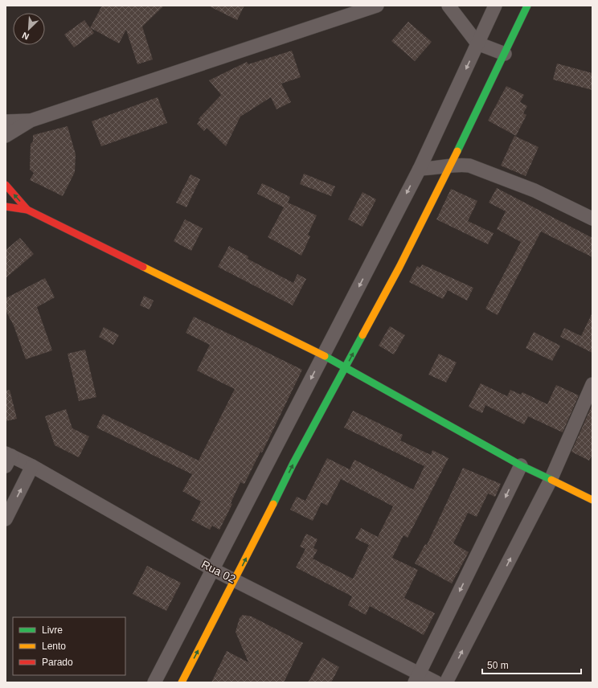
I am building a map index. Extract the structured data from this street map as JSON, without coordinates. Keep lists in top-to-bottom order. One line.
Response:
{"streets":{"street":["Rua 02"]},"legend":["Livre","Lento","Parado"],"scale_bar":"50 m","north":"bottom left"}
